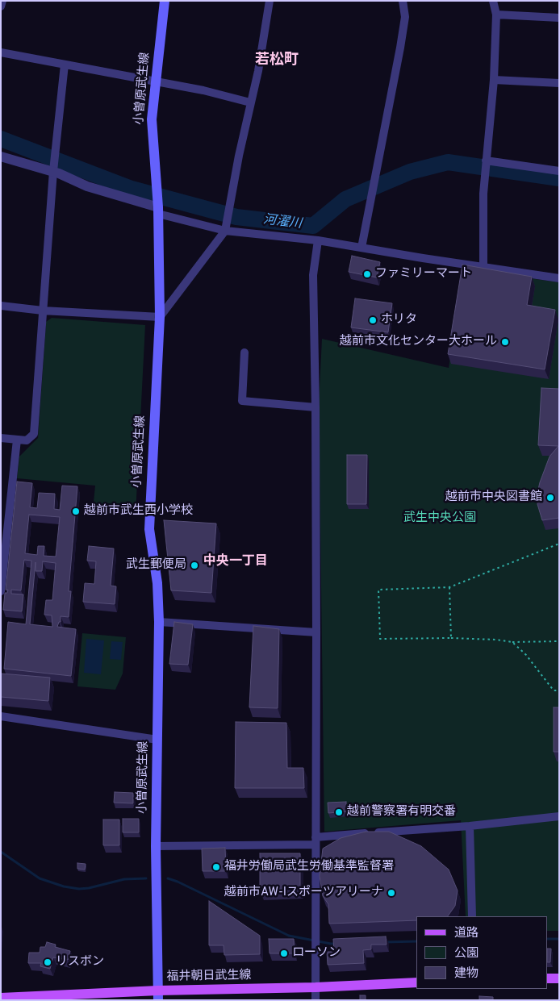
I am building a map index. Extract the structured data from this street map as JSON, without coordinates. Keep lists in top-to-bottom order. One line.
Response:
{"streets":{"main road":["小曽原武生線","福井朝日武生線"]},"crossings":[["小曽原武生線","福井朝日武生線"]],"districts":["若松町","中央一丁目"],"water":["河濯川"],"parks":["武生中央公園"],"places":["ファミリーマート","ホリタ","越前市文化センター大ホール","越前市中央図書館","越前市武生西小学校","武生郵便局","越前警察署有明交番","福井労働局武生労働基準監督署","越前市AW-Iスポーツアリーナ","ローソン","リスボン"],"legend":["道路","公園","建物"]}
